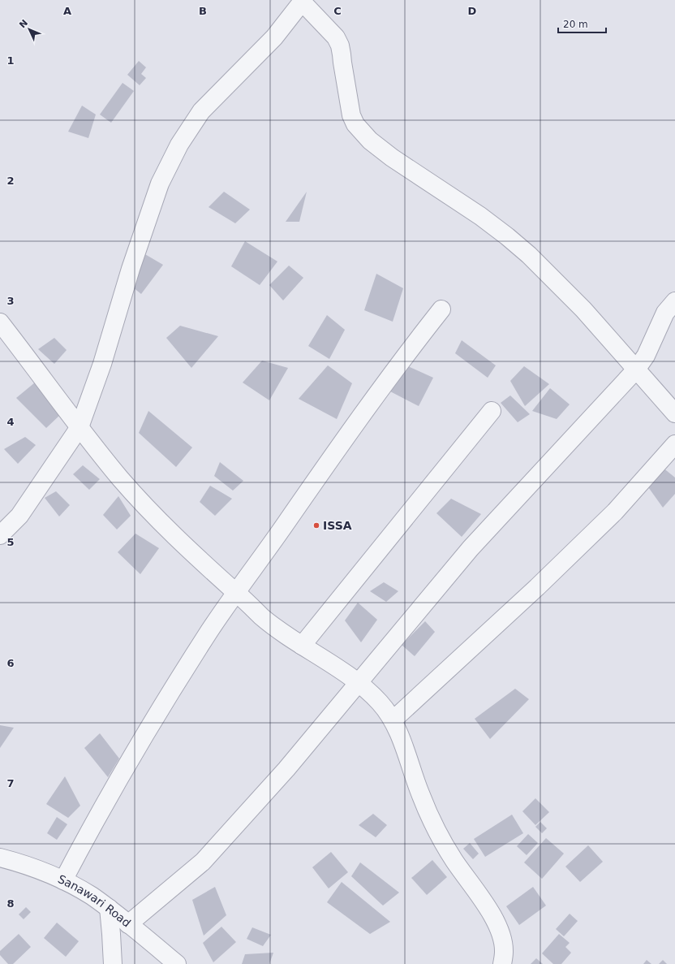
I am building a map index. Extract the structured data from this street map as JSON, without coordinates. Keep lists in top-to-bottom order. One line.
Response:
{"streets":{"street":["Sanawari Road"]},"places":["ISSA"],"scale_bar":"20 m","north":"top left","grid":{"columns":["A","B","C","D"],"rows":["1","2","3","4","5","6","7","8"]}}
